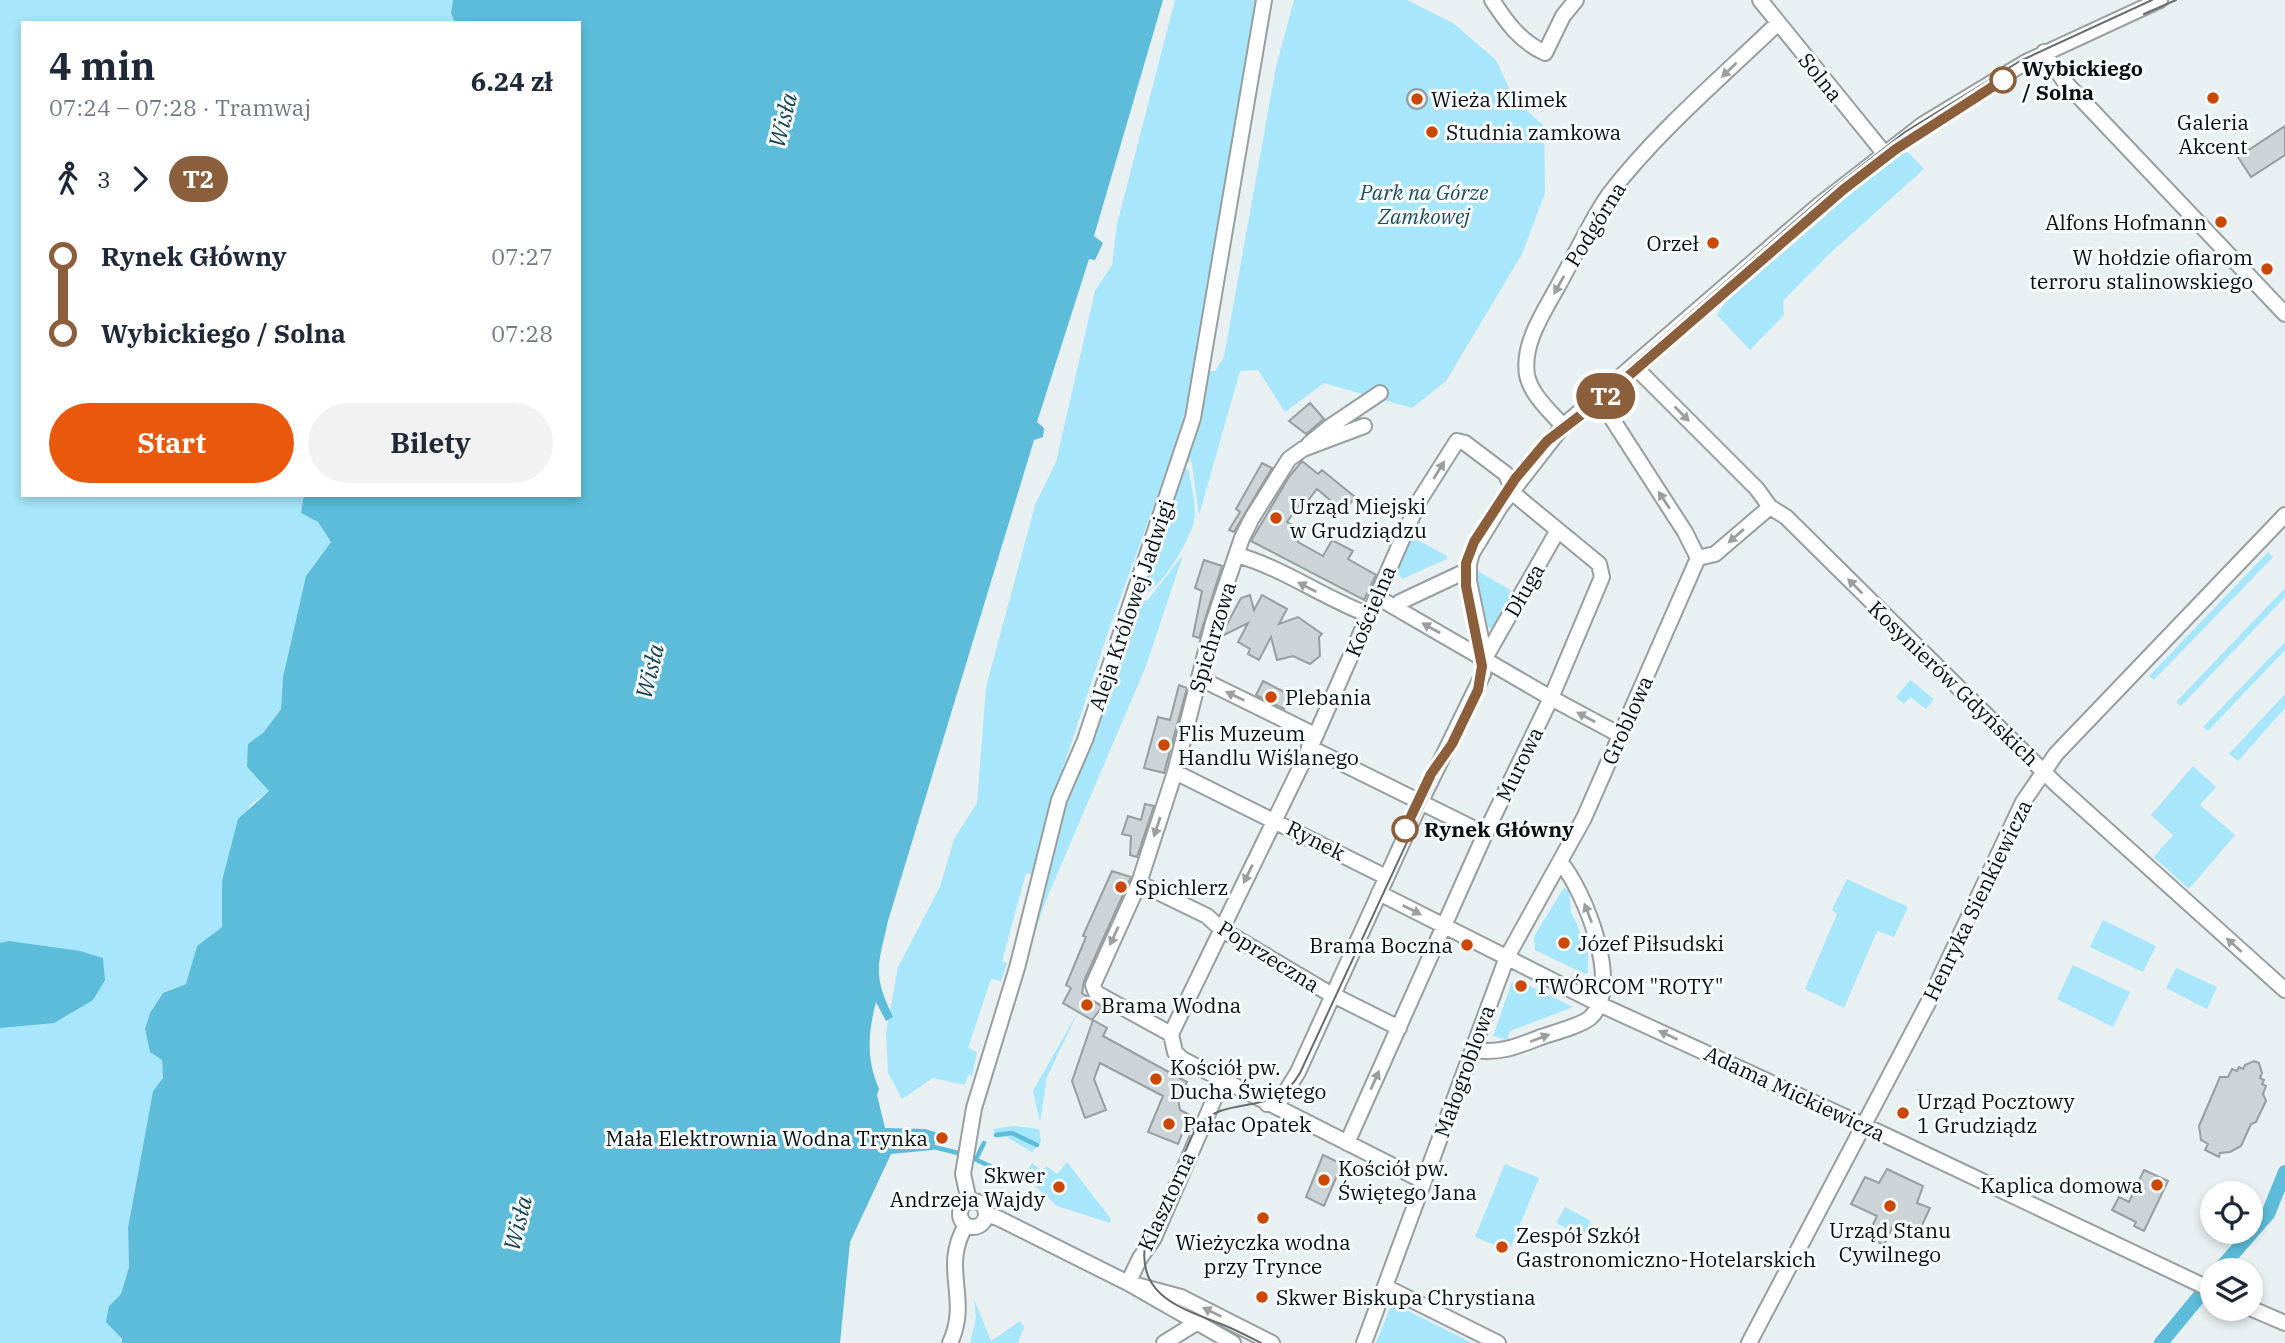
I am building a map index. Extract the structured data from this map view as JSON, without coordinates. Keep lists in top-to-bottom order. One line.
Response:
{"streets":{"street":["Solna","Podgórna","Długa","Aleja Królowej Jadwigi","Kościelna","Spichrzowa","Kosynierów Gdyńskich","Groblowa","Murowa","Rynek","Henryka Sienkiewicza","Poprzeczna","Małogroblowa","Adama Mickiewicza","Klasztorna"]},"crossings":[["Solna","Podgórna"],["Długa","Murowa"],["Kościelna","Murowa"],["Kościelna","Rynek"],["Spichrzowa","Poprzeczna"],["Kosynierów Gdyńskich","Henryka Sienkiewicza"],["Groblowa","Małogroblowa"],["Groblowa","Adama Mickiewicza"],["Murowa","Poprzeczna"],["Murowa","Adama Mickiewicza"],["Rynek","Adama Mickiewicza"],["Henryka Sienkiewicza","Adama Mickiewicza"],["Małogroblowa","Adama Mickiewicza"]],"one_way":["Podgórna"],"water":["Wisła"],"parks":["Park na Górze Zamkowej"],"places":["Wybickiego / Solna","Galeria Akcent","Wieża Klimek","Studnia zamkowa","Alfons Hofmann","Orzeł","W hołdzie ofiarom terroru stalinowskiego","Urząd Miejski w Grudziądzu","Plebania","Flis Muzeum Handlu Wiślanego","Rynek Główny","Spichlerz","Józef Piłsudski","Brama Boczna","TWÓRCOM \"ROTY\"","Brama Wodna","Kościół pw. Ducha Świętego","Urząd Pocztowy 1 Grudziądz","Pałac Opatek","Mała Elektrownia Wodna Trynka","Kościół pw. Świętego Jana","Kaplica domowa","Skwer Andrzeja Wajdy","Urząd Stanu Cywilnego","Wieżyczka wodna przy Trynce","Zespół Szkół Gastronomiczno-Hotelarskich","Skwer Biskupa Chrystiana"],"lines":["tram line T2"],"page":{"on_map":"T2","heading":["4 min","07:24 – 07:28 · Tramwaj","6.24 zł"],"legs":["3","T2"],"list":[{"name":"Rynek Główny","value":"07:27"},{"name":"Wybickiego / Solna","value":"07:28"}],"buttons":["Start","Bilety"]}}
